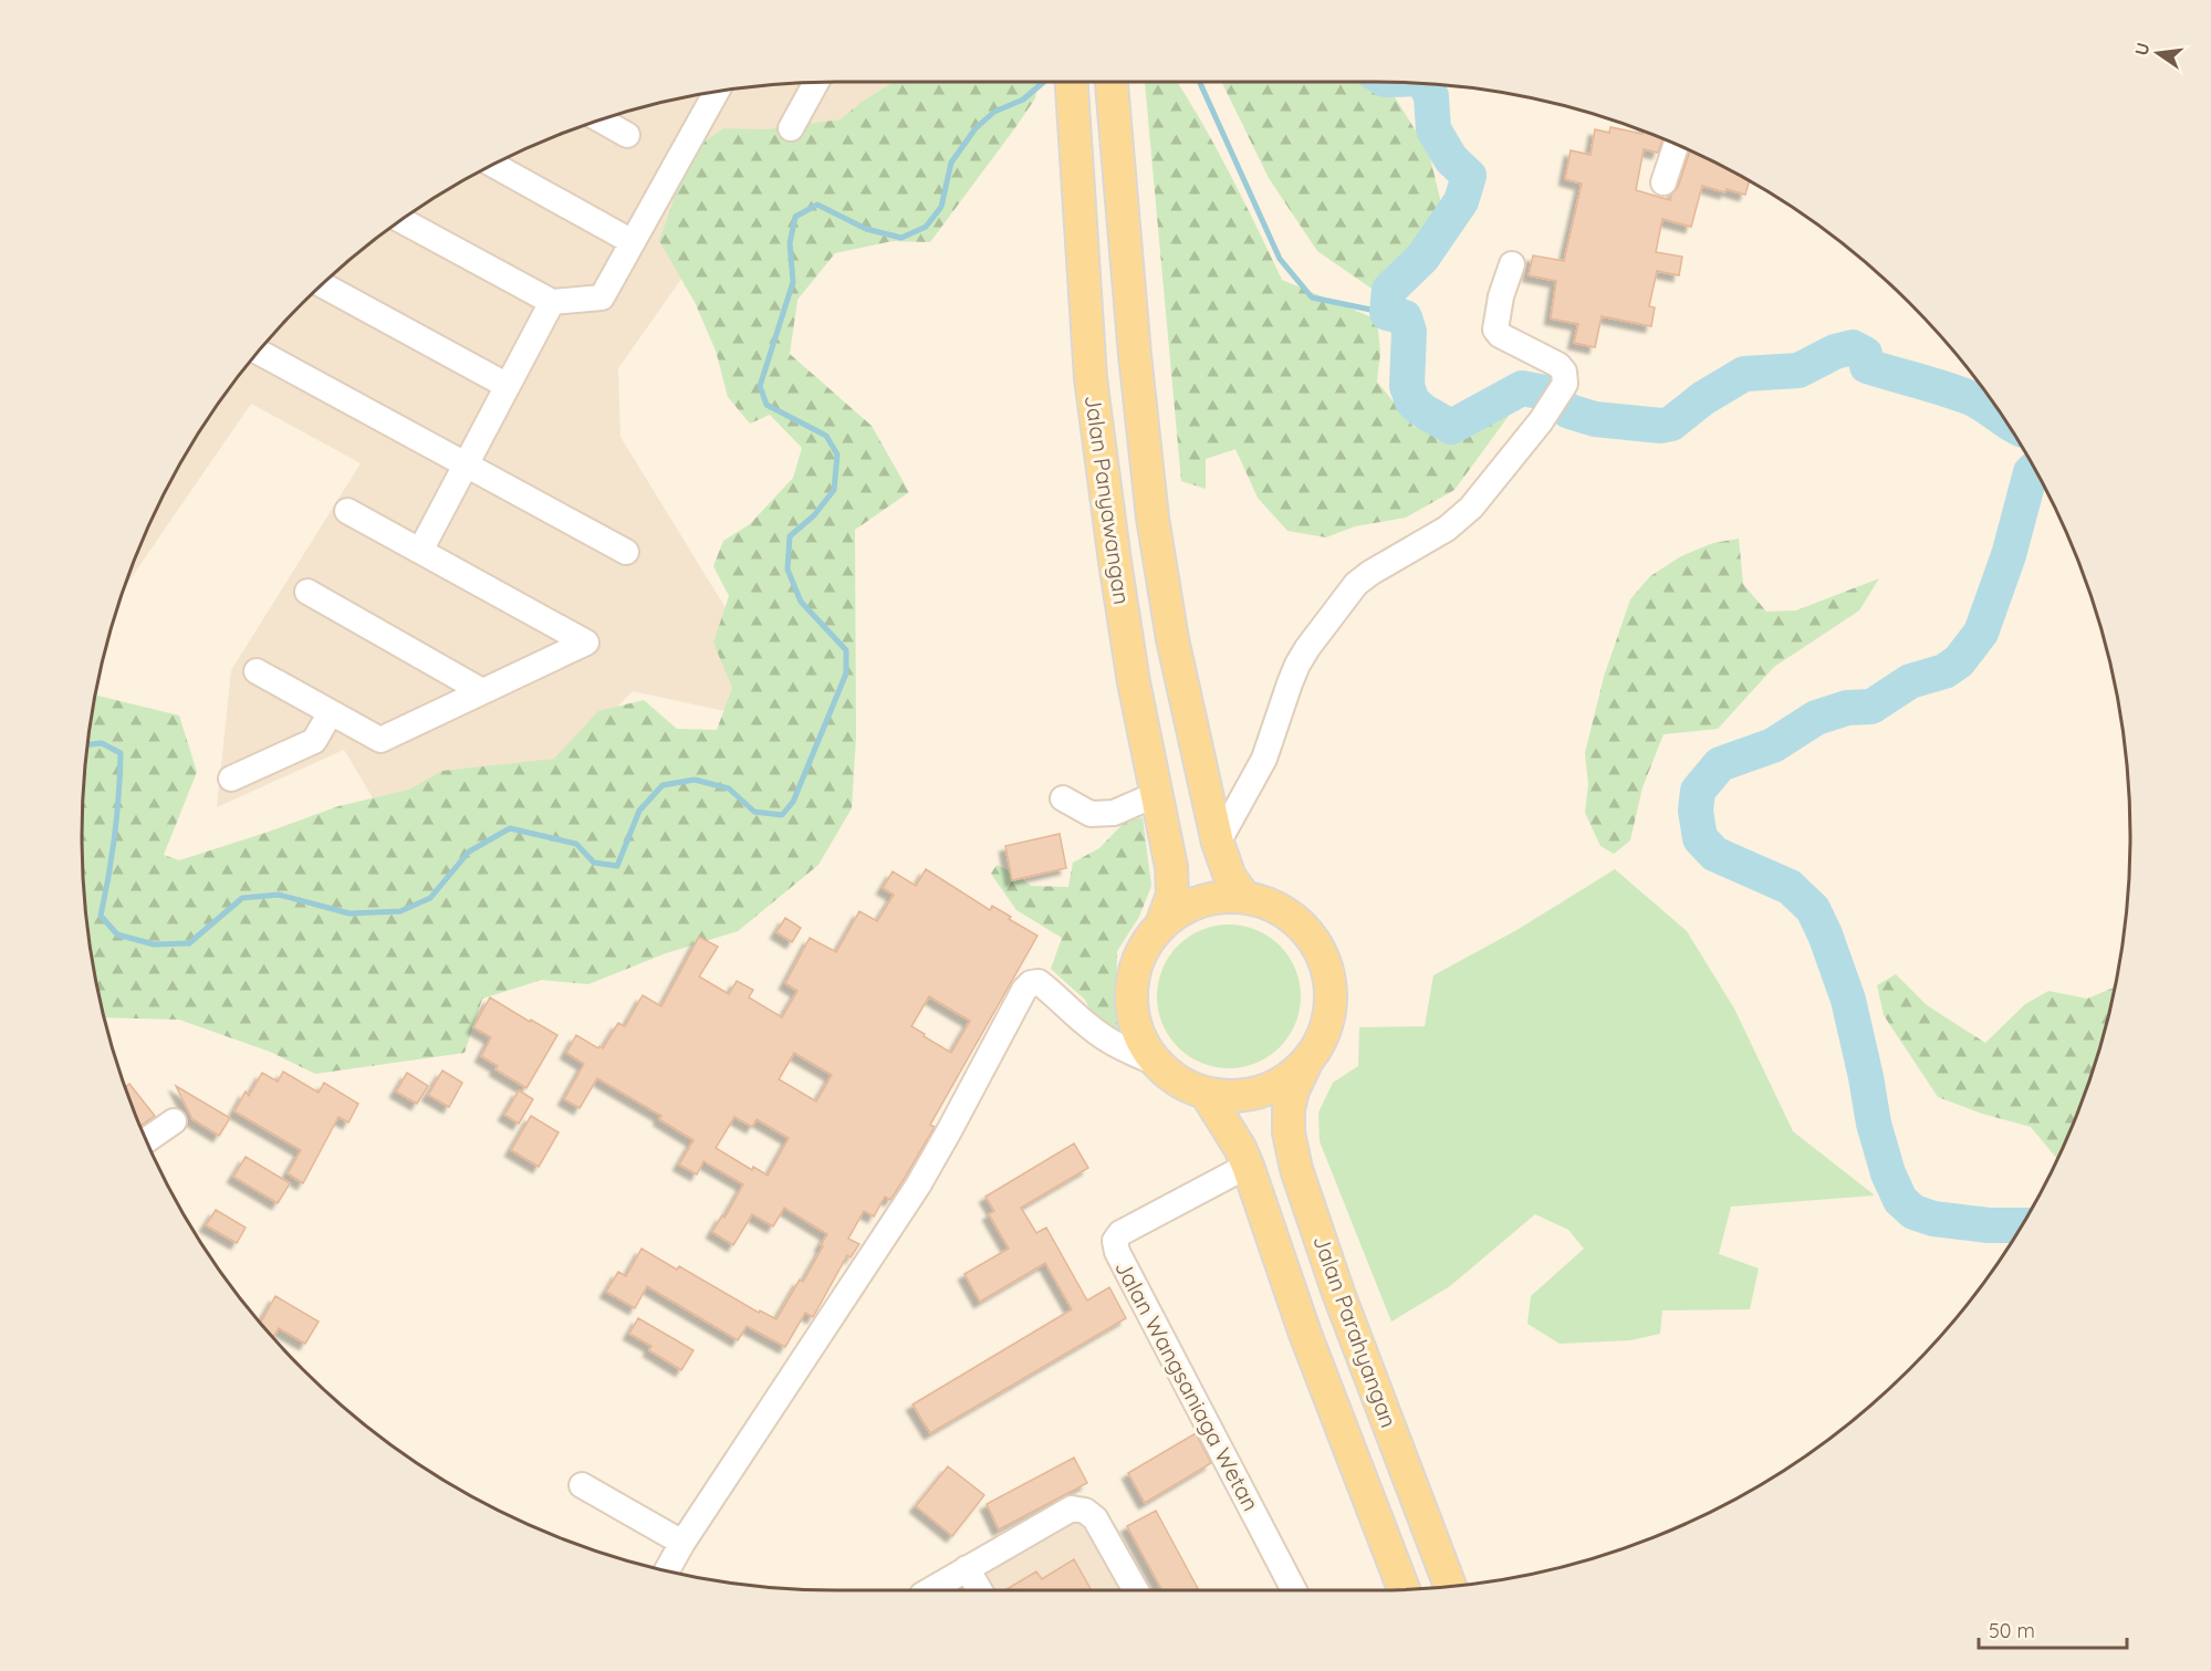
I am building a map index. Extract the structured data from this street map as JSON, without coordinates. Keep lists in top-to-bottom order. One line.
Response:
{"streets":{"main road":["Jalan Panyawangan","Jalan Parahyangan"],"street":["Jalan Wangsaniaga Wetan"]},"crossings":[["Jalan Panyawangan","Jalan Parahyangan"],["Jalan Parahyangan","Jalan Wangsaniaga Wetan"]],"scale_bar":"50 m","north":"left"}
